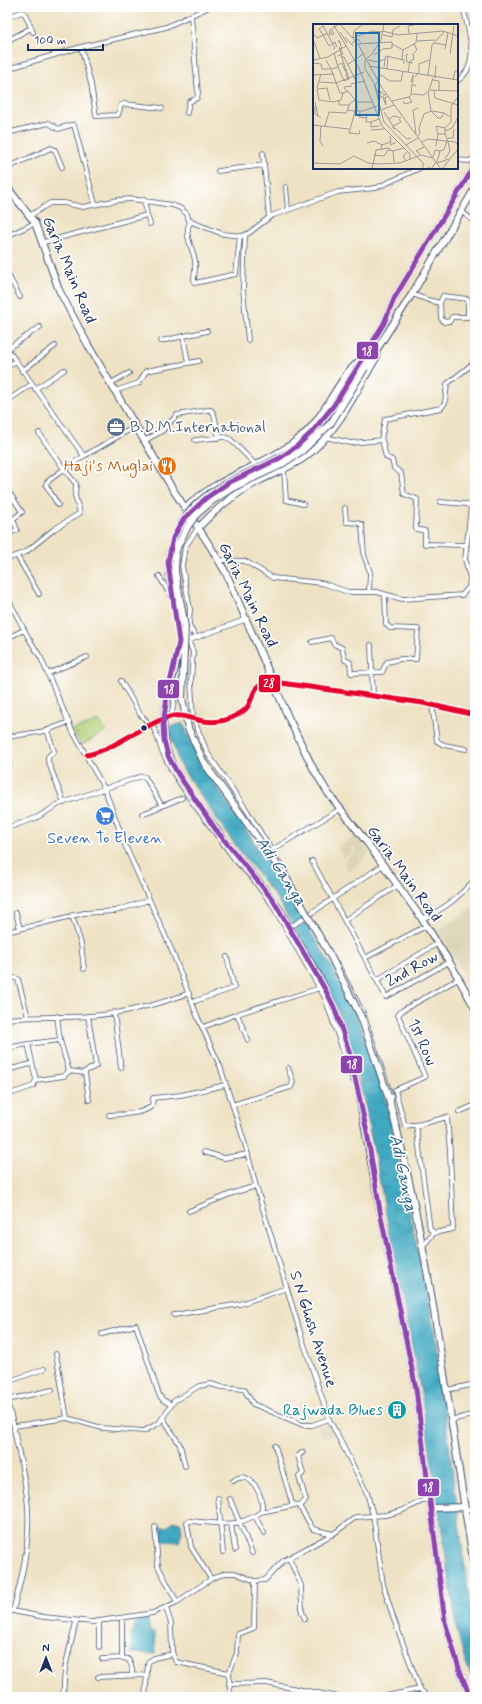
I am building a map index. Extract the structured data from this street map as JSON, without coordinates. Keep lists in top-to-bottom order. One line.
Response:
{"streets":{"main road":["Garia Main Road"],"street":["2nd Row","1st Row","S N Ghosh Avenue"]},"crossings":[["Garia Main Road","2nd Row"],["Garia Main Road","1st Row"]],"water":["Adi Ganga"],"places":{"office":["B.D.M.International"],"restaurant":["Haji's Muglai"],"supermarket":["Seven To Eleven"],"building":["Rajwada Blues"]},"lines":["transit line 18","transit line 28"],"scale_bar":"100 m","north":"top"}
